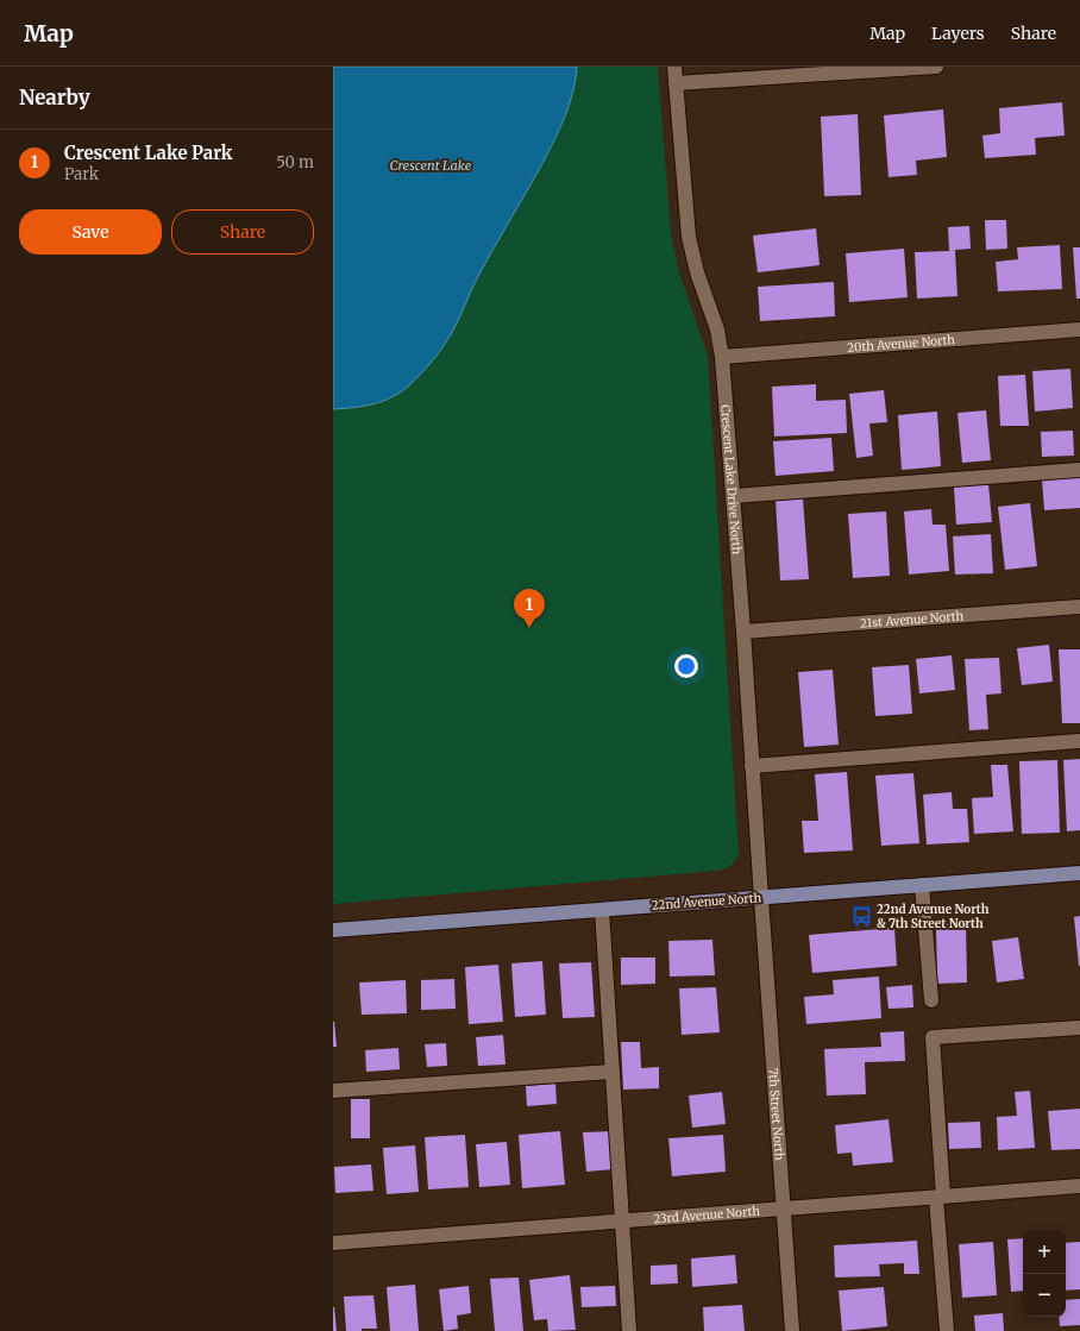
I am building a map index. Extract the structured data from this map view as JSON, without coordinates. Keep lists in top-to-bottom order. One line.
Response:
{"streets":{"main road":["22nd Avenue North"],"street":["20th Avenue North","Crescent Lake Drive North","21st Avenue North","7th Street North","23rd Avenue North"]},"crossings":[["20th Avenue North","Crescent Lake Drive North"],["Crescent Lake Drive North","21st Avenue North"],["Crescent Lake Drive North","22nd Avenue North"],["Crescent Lake Drive North","7th Street North"],["22nd Avenue North","7th Street North"],["7th Street North","23rd Avenue North"]],"water":["Crescent Lake"],"places":{"bus stop":["22nd Avenue North & 7th Street North"]},"page":{"header":"Map","nav":["Map","Layers","Share"],"heading":"Nearby","list":[{"mark":"1","name":"Crescent Lake Park","note":"Park","value":"50 m"}],"buttons":["Save","Share"],"pins":"1","map_buttons":["+","−"]}}
